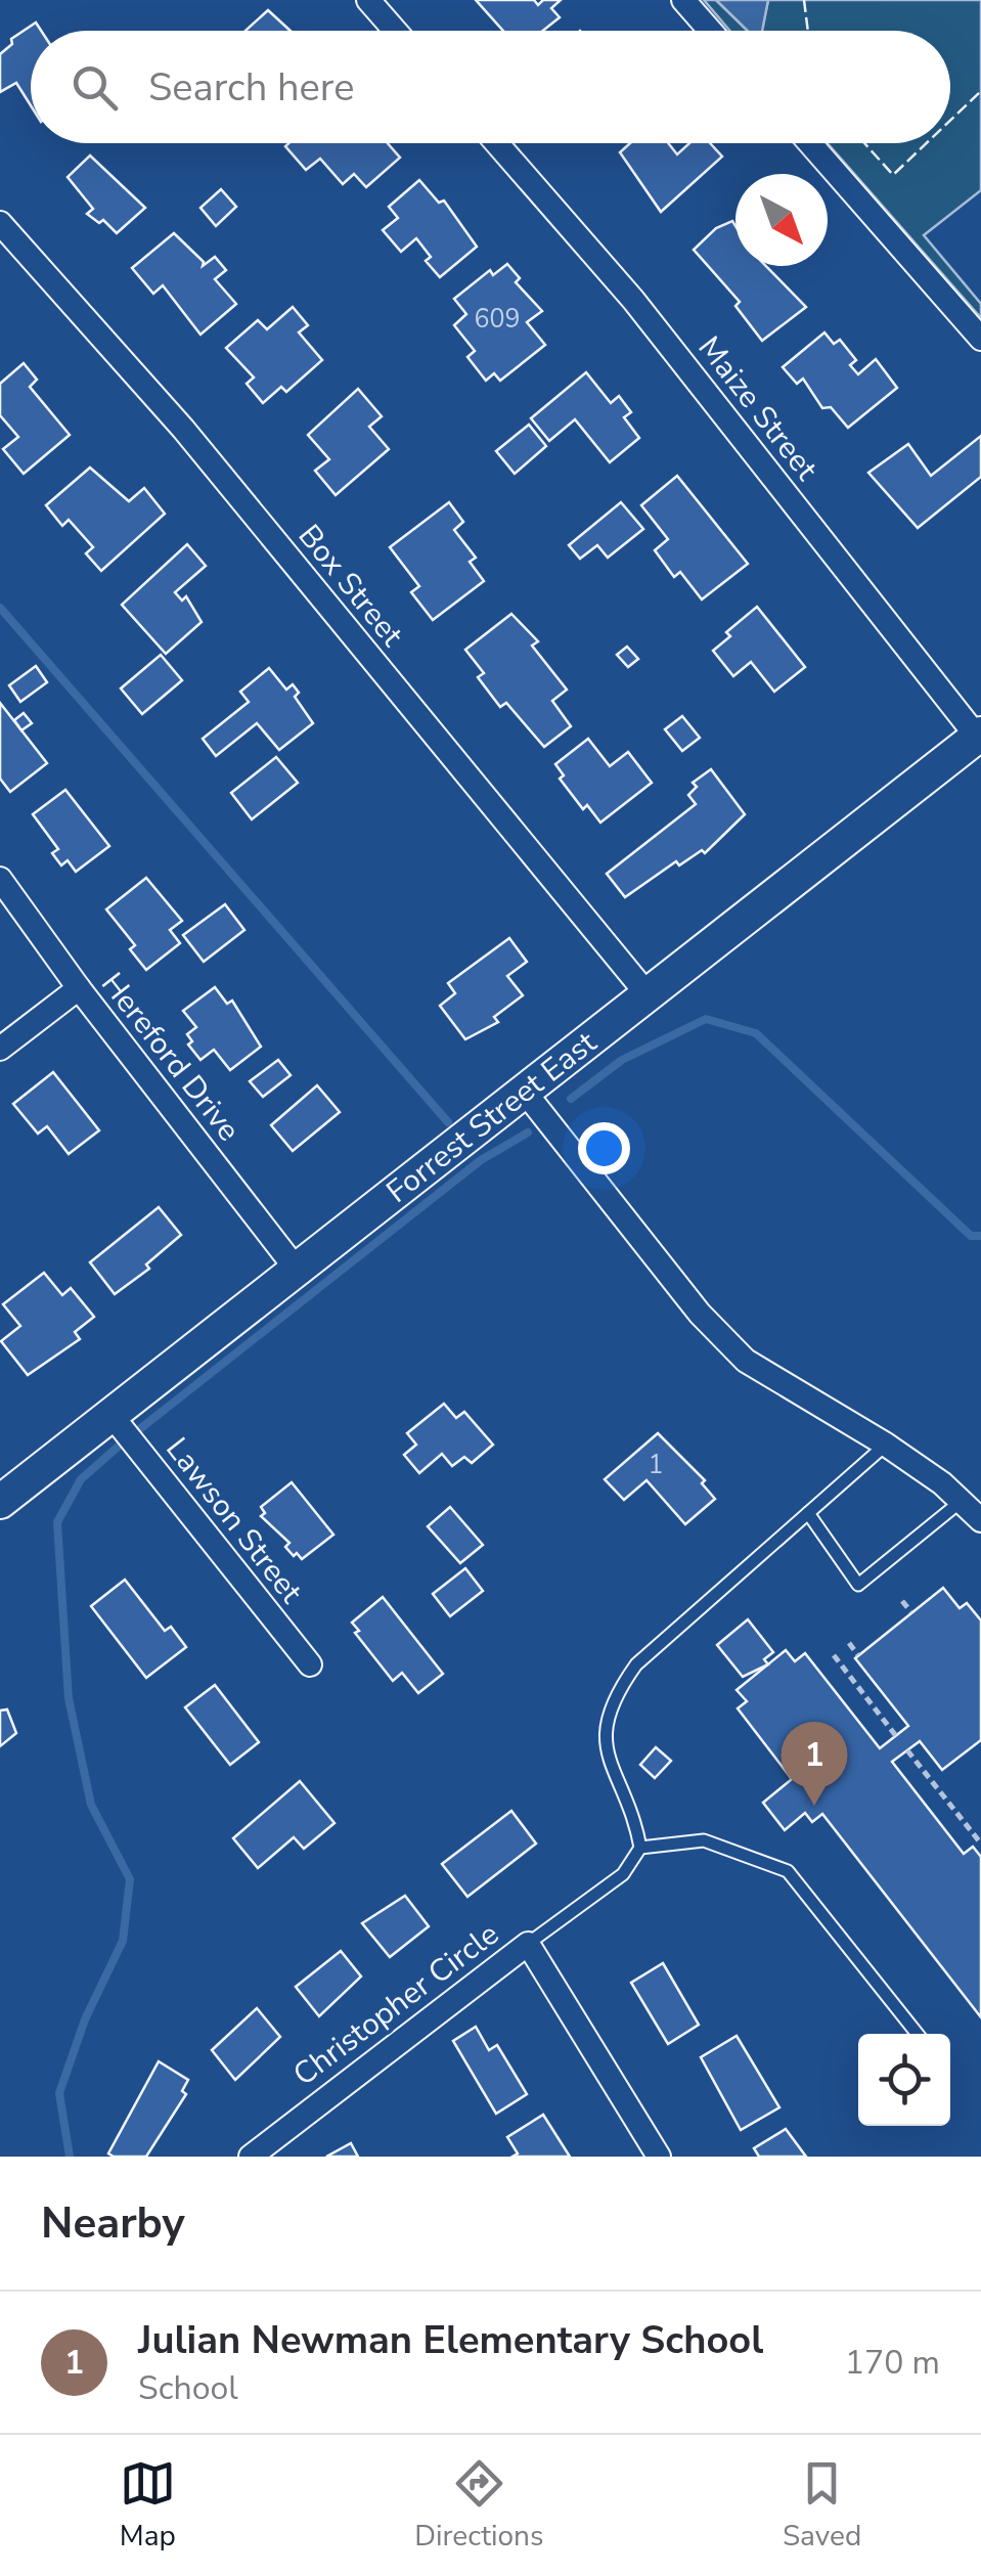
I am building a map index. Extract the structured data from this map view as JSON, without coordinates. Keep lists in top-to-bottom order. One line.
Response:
{"streets":{"main road":["Forrest Street East"],"street":["Maize Street","Box Street","Hereford Drive","Lawson Street","Christopher Circle"]},"crossings":[["Maize Street","Forrest Street East"],["Box Street","Forrest Street East"],["Hereford Drive","Forrest Street East"],["Forrest Street East","Lawson Street"]],"house_numbers":["609","1"],"north":"bottom right","page":{"search":"Search here","pins":"1","heading":"Nearby","list":[{"mark":"1","name":"Julian Newman Elementary School","note":"School","value":"170 m"}],"nav":["Map","Directions","Saved"]}}
